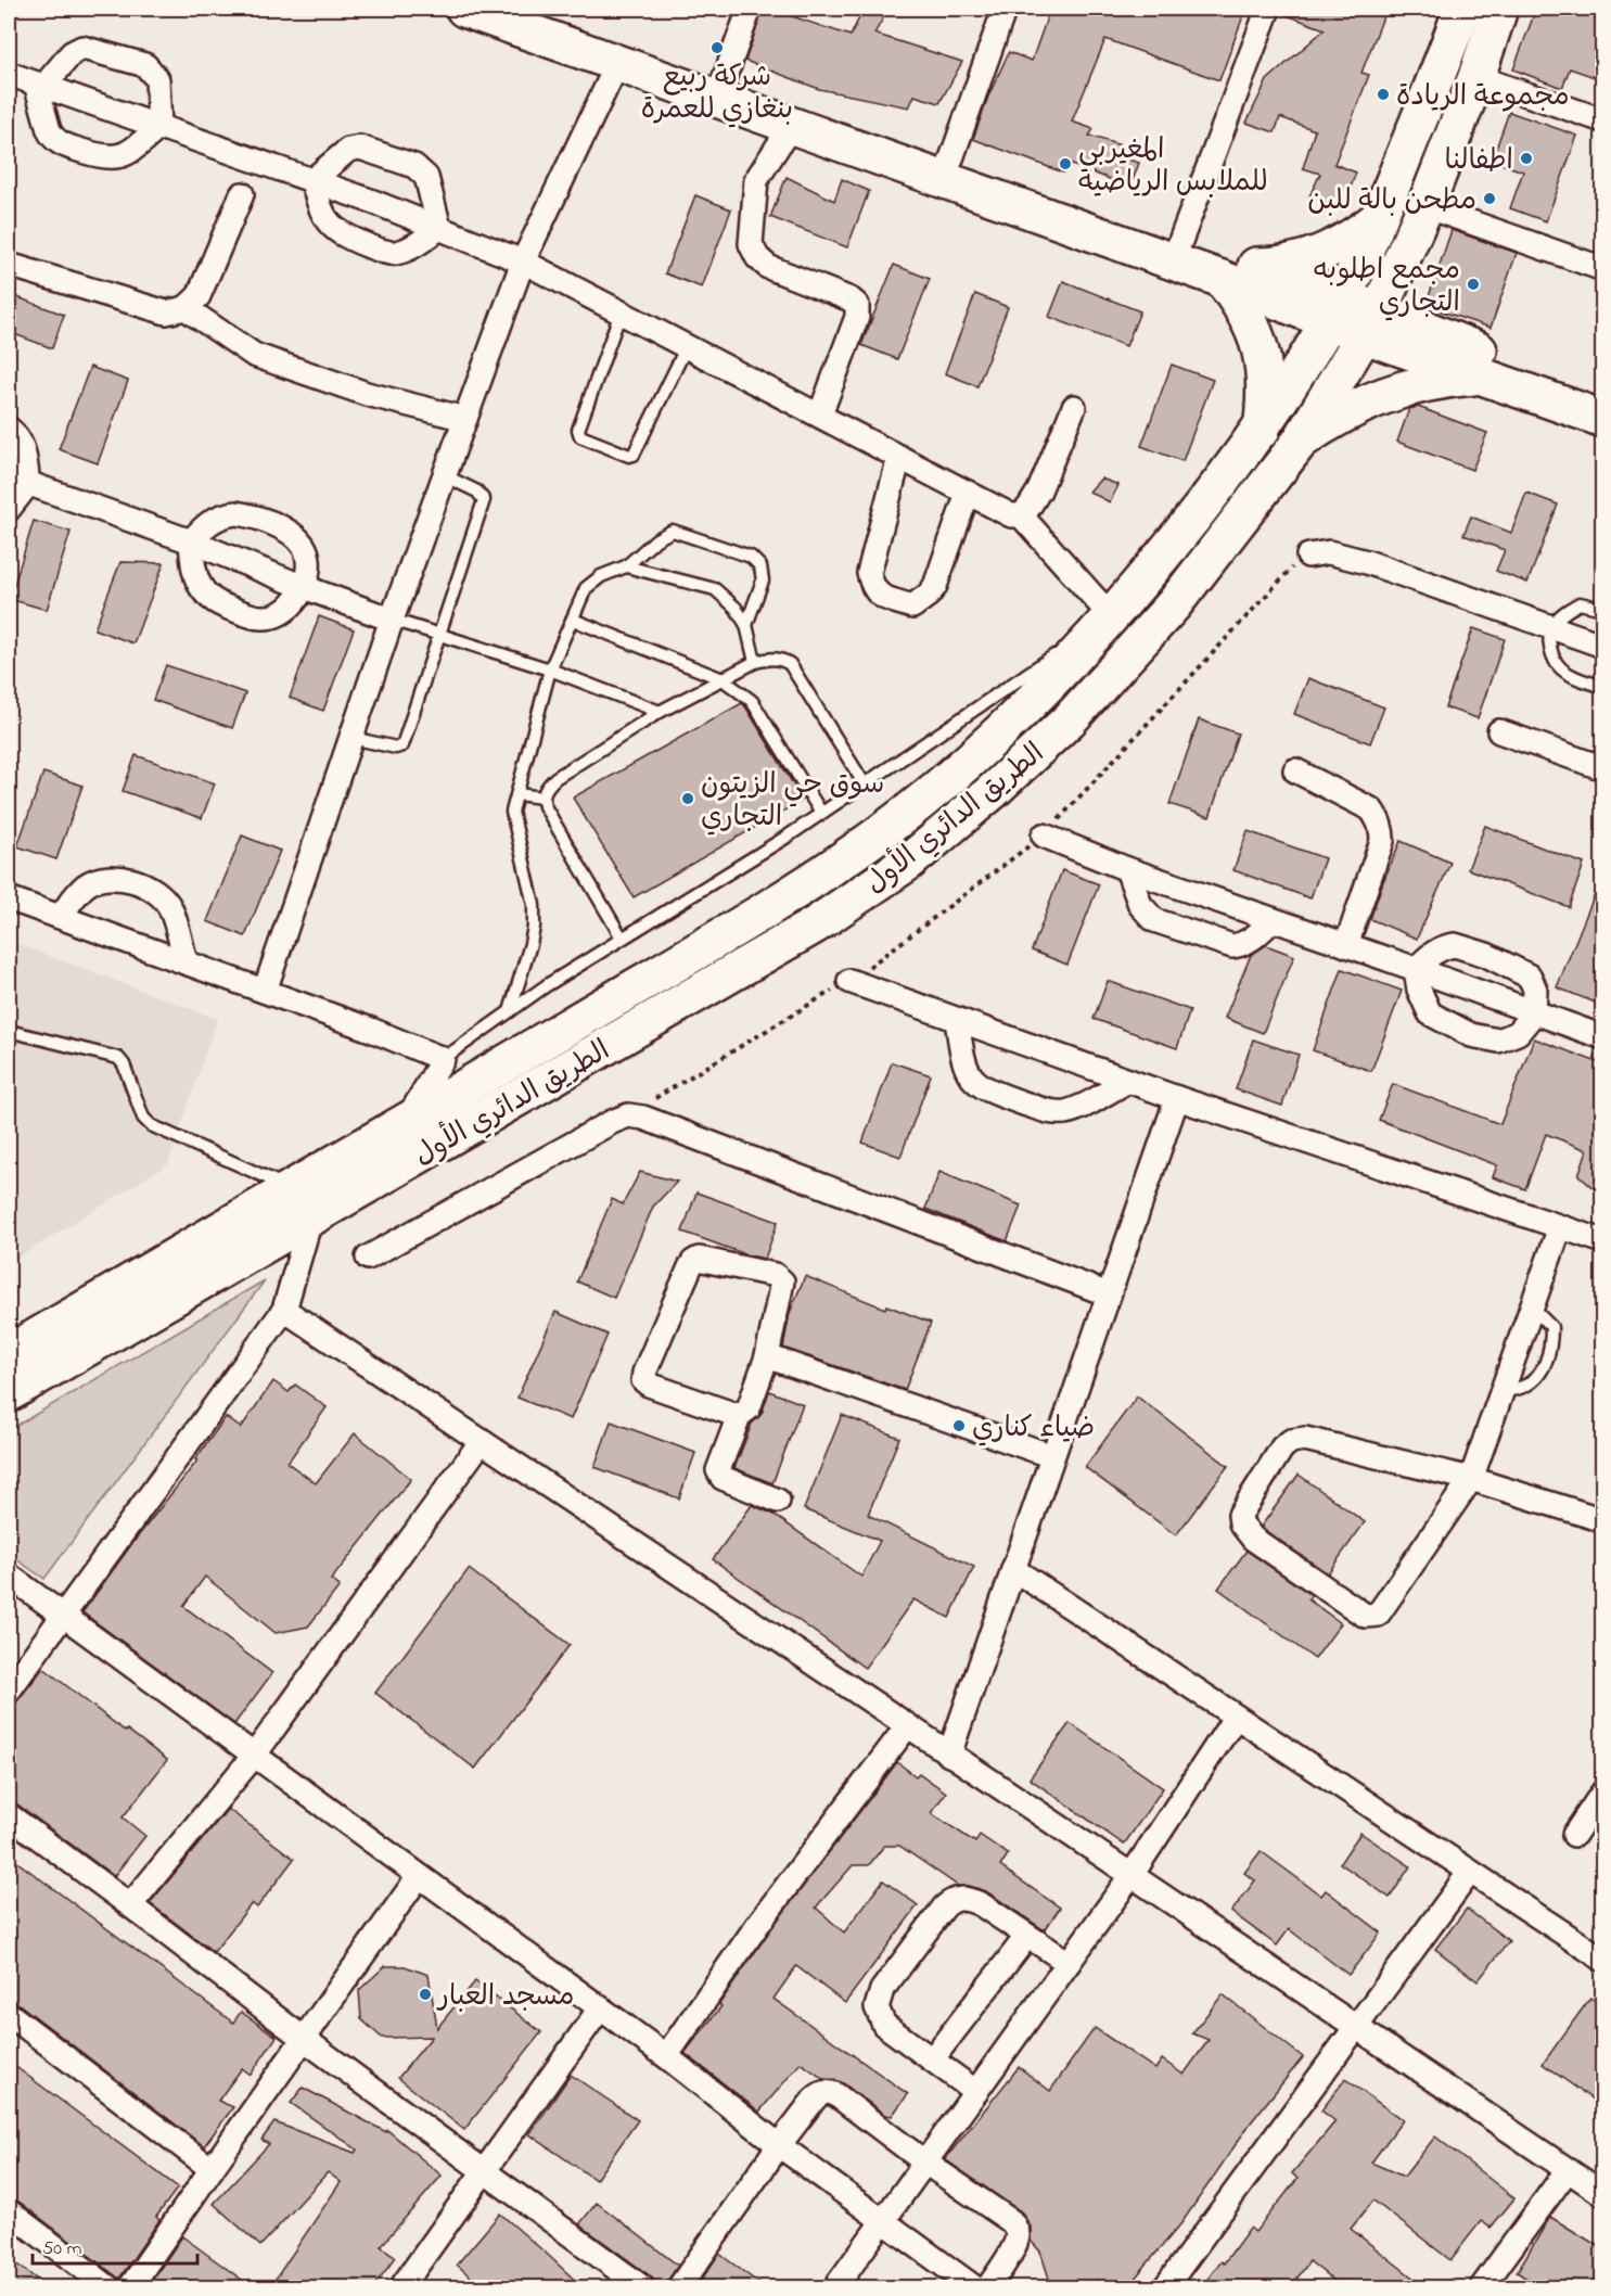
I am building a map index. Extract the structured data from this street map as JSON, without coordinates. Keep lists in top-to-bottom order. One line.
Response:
{"streets":{"main road":["الطريق الدائري الأول"]},"places":["شركة ربيع بنغازي للعمرة","مجموعة الريادة","اطفالنا","المغيربي للملابس الرياضية","مطحن بالة للبن","مجمع اطلوبه التجاري","سوق حي الزيتون التجاري","ضياء كناري","مسجد العبار"],"scale_bar":"50 m"}
